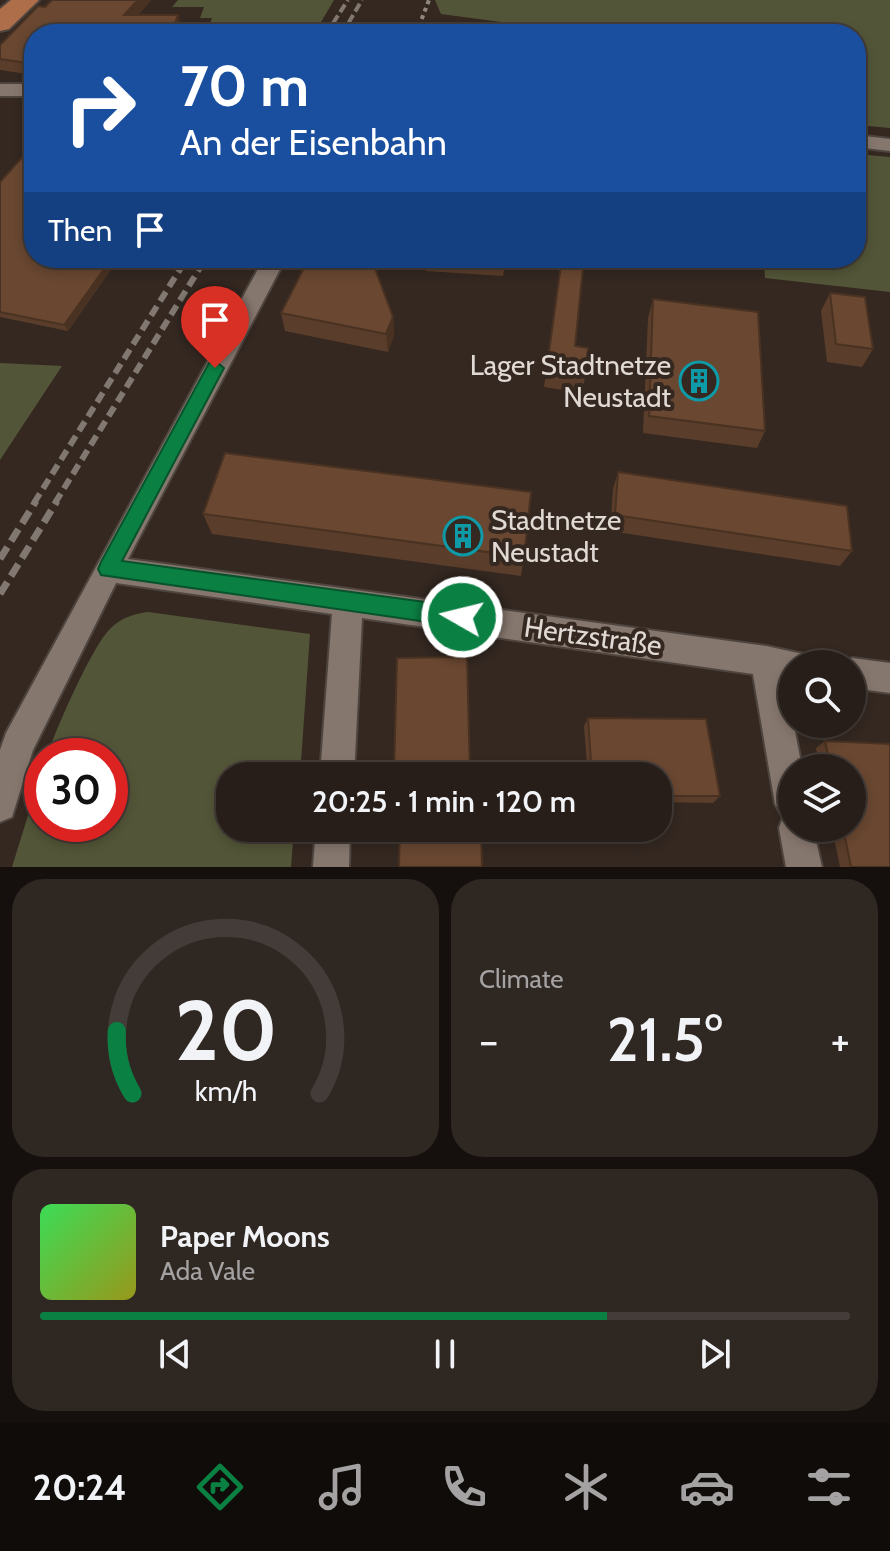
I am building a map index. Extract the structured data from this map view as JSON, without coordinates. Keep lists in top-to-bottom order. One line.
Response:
{"streets":{"street":["Hertzstraße"]},"places":{"building":["Lager Stadtnetze Neustadt","Stadtnetze Neustadt"]},"page":{"turn":["70 m","An der Eisenbahn"],"then":"Then","limit":"30","trip":"20:25 · 1 min · 120 m","tile":"Climate","heat":["−","21.5°","+"],"song":["Paper Moons","Ada Vale"],"tabs":"20:24","gauge":["20","km/h"]}}
